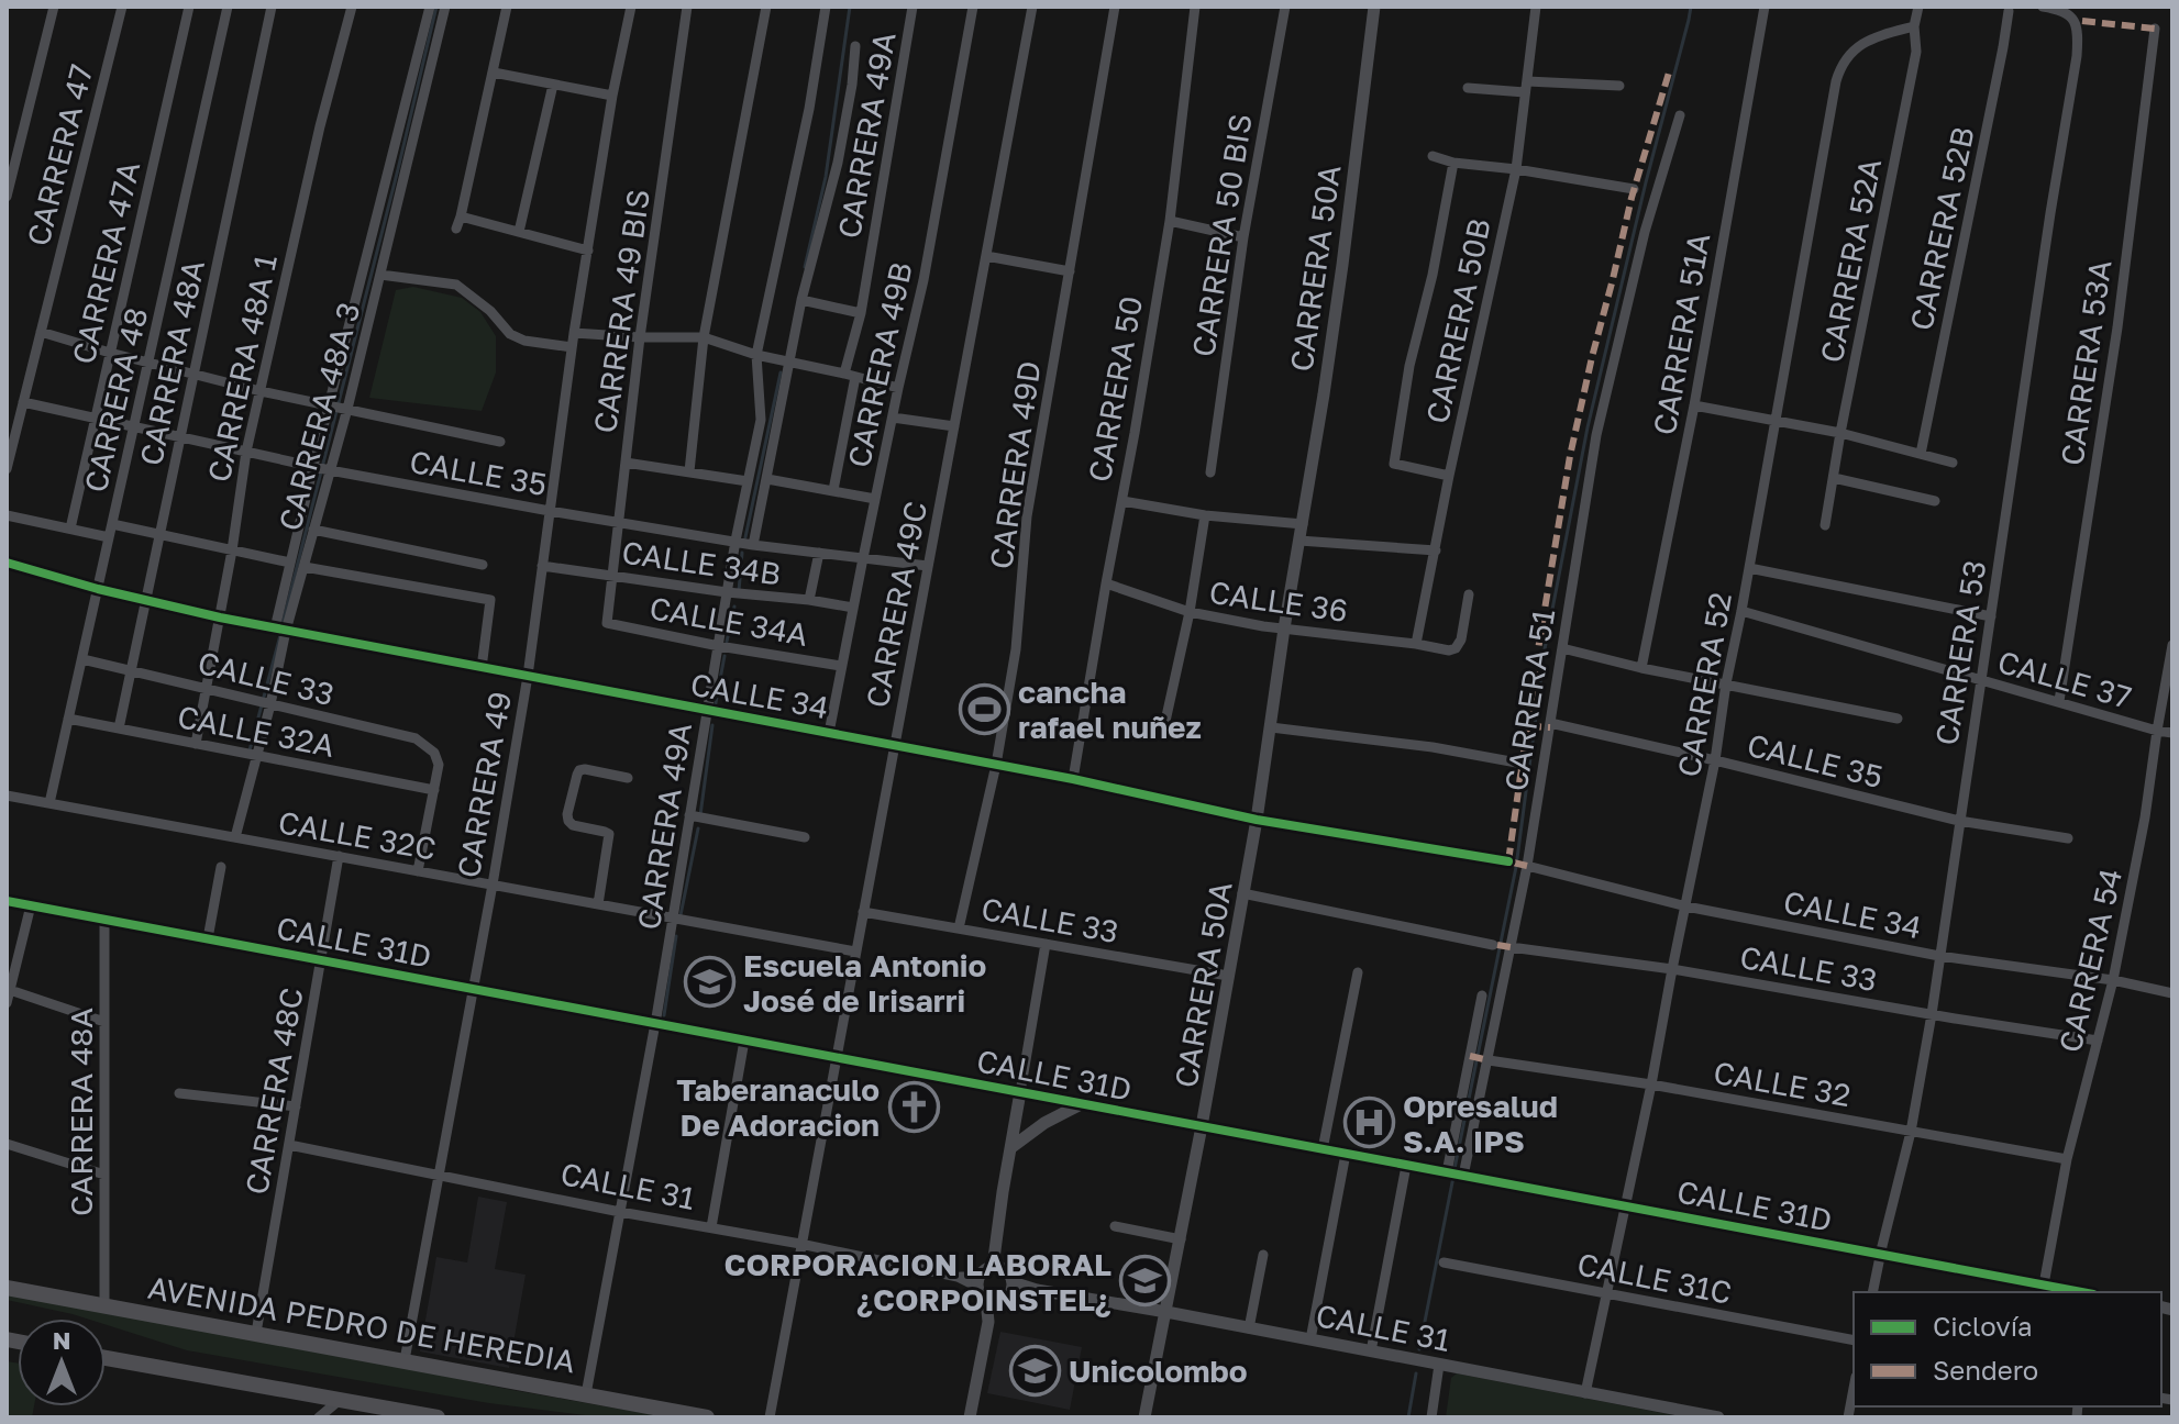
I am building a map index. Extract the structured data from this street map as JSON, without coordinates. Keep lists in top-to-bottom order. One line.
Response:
{"streets":{"highway":["AVENIDA PEDRO DE HEREDIA"],"street":["CARRERA 49A","CARRERA 47","CARRERA 52B","CARRERA 50 BIS","CARRERA 52A","CARRERA 47A","CARRERA 50A","CARRERA 49 BIS","CARRERA 50B","CARRERA 51A","CARRERA 48A","CARRERA 53A","CARRERA 49B","CARRERA 48A 1","CARRERA 50","CARRERA 48","CARRERA 48A 3","CARRERA 49D","CALLE 35","CALLE 34B","CALLE 36","CARRERA 49C","CALLE 34A","CARRERA 53","CALLE 33","CALLE 37","CARRERA 52","CALLE 34","CARRERA 51","CALLE 32A","CARRERA 49","CALLE 32C","CALLE 31D","CARRERA 54","CALLE 32","CARRERA 48C","CALLE 31","CALLE 31C"]},"crossings":[["CARRERA 49A","CALLE 35"],["CARRERA 49A","CALLE 34B"],["CARRERA 49A","CALLE 34A"],["CARRERA 49A","CALLE 34"],["CARRERA 49A","CALLE 32C"],["CARRERA 49A","CALLE 31D"],["CARRERA 49A","CALLE 31"],["CARRERA 49A","AVENIDA PEDRO DE HEREDIA"],["CARRERA 47","CALLE 35"],["CARRERA 52A","CARRERA 52"],["CARRERA 47A","CALLE 35"],["CARRERA 50A","CALLE 36"],["CARRERA 50A","CALLE 33"],["CARRERA 50A","CALLE 34"],["CARRERA 50A","CALLE 31D"],["CARRERA 50A","CALLE 31"],["CARRERA 49 BIS","CALLE 35"],["CARRERA 49 BIS","CALLE 34B"],["CARRERA 49 BIS","CALLE 34A"],["CARRERA 50B","CALLE 36"],["CARRERA 48A","CALLE 35"],["CARRERA 48A","CALLE 33"],["CARRERA 48A","CALLE 34"],["CARRERA 48A","CALLE 32A"],["CARRERA 48A","CALLE 31D"],["CARRERA 48A","AVENIDA PEDRO DE HEREDIA"],["CARRERA 53A","CALLE 37"],["CARRERA 49B","CALLE 35"],["CARRERA 49B","CALLE 34B"],["CARRERA 49B","CALLE 34A"],["CARRERA 49B","CALLE 34"],["CARRERA 48A 1","CALLE 35"],["CARRERA 48A 1","CALLE 33"],["CARRERA 48A 1","CALLE 34"],["CARRERA 48A 1","CALLE 32A"],["CARRERA 50","CALLE 36"],["CARRERA 50","CALLE 34"],["CARRERA 48","CALLE 35"],["CARRERA 48","CALLE 33"],["CARRERA 48","CALLE 34"],["CARRERA 48","CALLE 32A"],["CARRERA 48","CALLE 32C"],["CARRERA 48A 3","CALLE 35"],["CARRERA 48A 3","CALLE 33"],["CARRERA 48A 3","CALLE 34"],["CARRERA 48A 3","CALLE 32A"],["CARRERA 48A 3","CALLE 32C"],["CARRERA 49D","CALLE 33"],["CARRERA 49D","CALLE 34"],["CALLE 35","CARRERA 49C"],["CALLE 35","CARRERA 53"],["CALLE 35","CARRERA 52"],["CALLE 35","CARRERA 51"],["CALLE 35","CARRERA 49"],["CALLE 34B","CARRERA 49"],["CARRERA 49C","CALLE 33"],["CARRERA 49C","CALLE 34"],["CARRERA 49C","CALLE 32C"],["CARRERA 49C","CALLE 31D"],["CARRERA 49C","CALLE 31"],["CARRERA 53","CALLE 33"],["CARRERA 53","CALLE 37"],["CARRERA 53","CALLE 34"],["CARRERA 53","CALLE 31D"],["CARRERA 53","CALLE 32"],["CALLE 33","CARRERA 52"],["CALLE 33","CARRERA 51"],["CALLE 33","CALLE 32A"],["CALLE 33","CARRERA 54"],["CALLE 37","CARRERA 52"],["CALLE 37","CARRERA 54"],["CARRERA 52","CALLE 34"],["CARRERA 52","CALLE 31D"],["CARRERA 52","CALLE 32"],["CARRERA 52","CALLE 31"],["CARRERA 52","CALLE 31C"],["CALLE 34","CARRERA 51"],["CALLE 34","CARRERA 49"],["CALLE 34","CARRERA 54"],["CARRERA 51","CALLE 31D"],["CARRERA 51","CALLE 32"],["CARRERA 49","CALLE 32C"],["CARRERA 49","CALLE 31D"],["CARRERA 49","CALLE 31"],["CARRERA 49","AVENIDA PEDRO DE HEREDIA"],["CALLE 32C","CARRERA 48C"],["CALLE 31D","CARRERA 54"],["CALLE 31D","CARRERA 48C"],["CARRERA 54","CALLE 32"],["CARRERA 48C","CALLE 31"],["CARRERA 48C","AVENIDA PEDRO DE HEREDIA"]],"places":{"sports":["cancha rafael nuñez"],"school or university":["Escuela Antonio José de Irisarri","CORPORACION LABORAL ¿CORPOINSTEL¿","Unicolombo"],"church":["Taberanaculo De Adoracion"],"hospital":["Opresalud S.A. IPS"]},"legend":["Ciclovía","Sendero"],"north":"top"}
